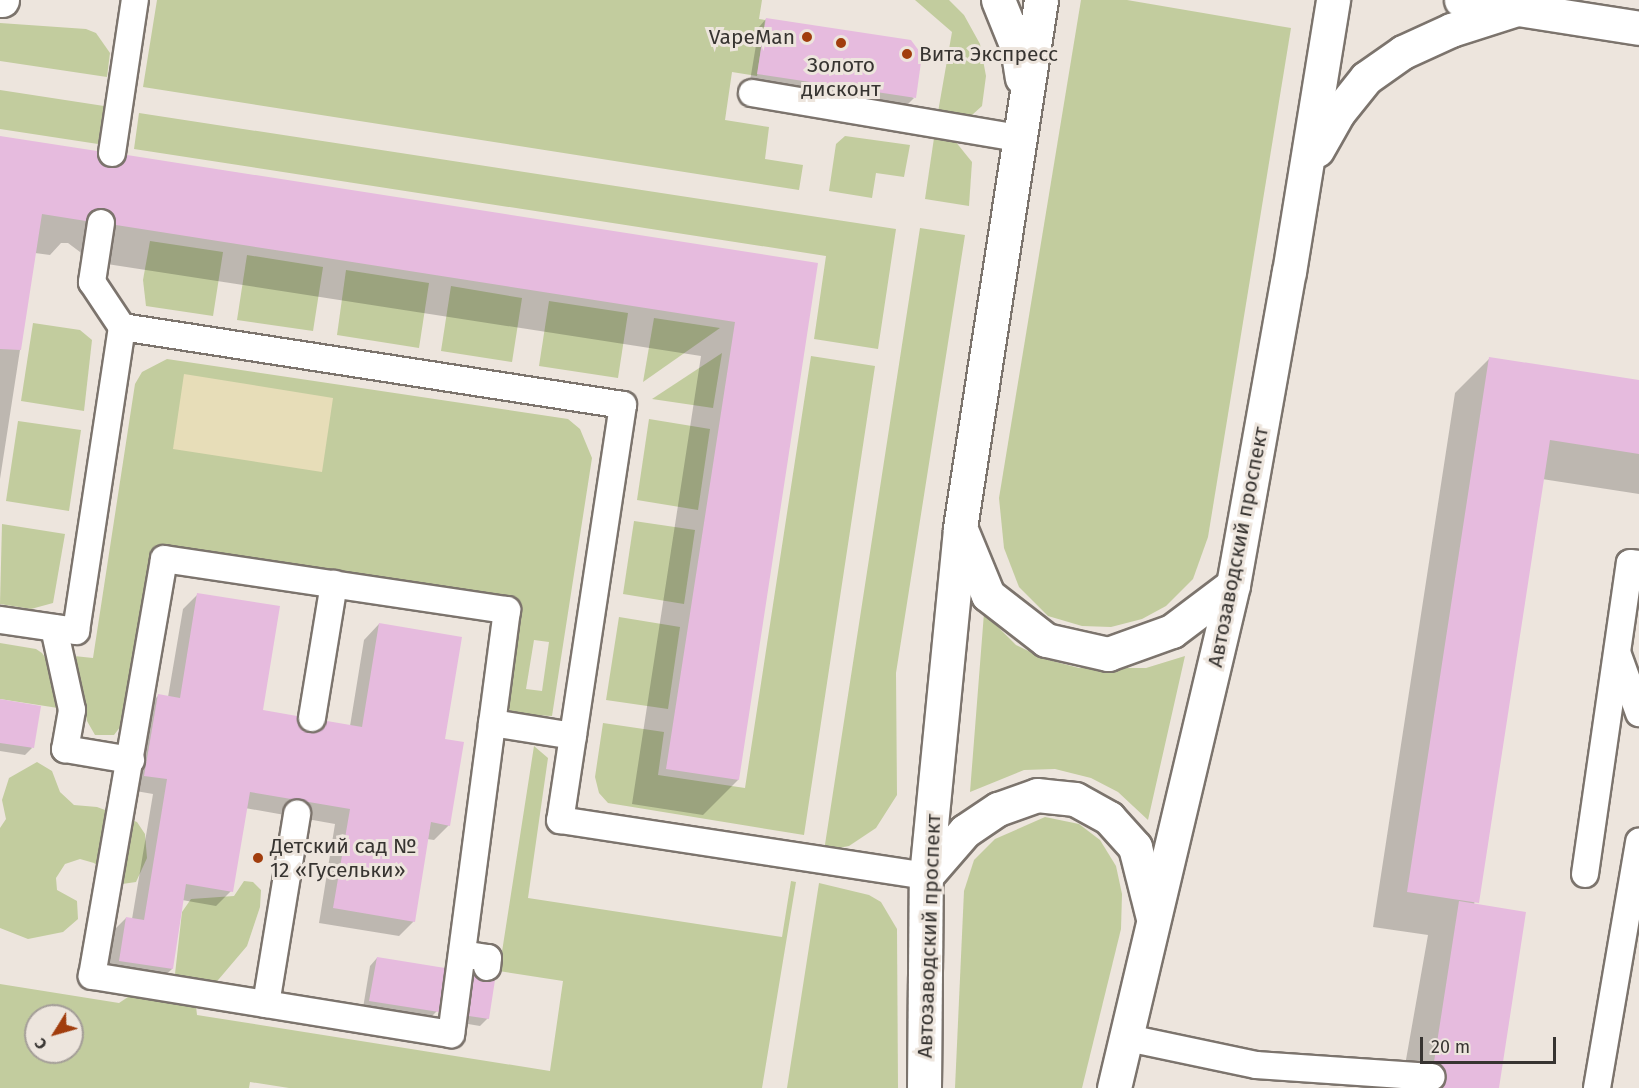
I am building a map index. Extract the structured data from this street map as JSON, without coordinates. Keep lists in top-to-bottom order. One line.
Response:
{"streets":{"street":["Автозаводский проспект"]},"places":["VapeMan","Золото дисконт","Вита Экспресс","Детский сад № 12 «Гусельки»"],"scale_bar":"20 m","north":"bottom left"}
